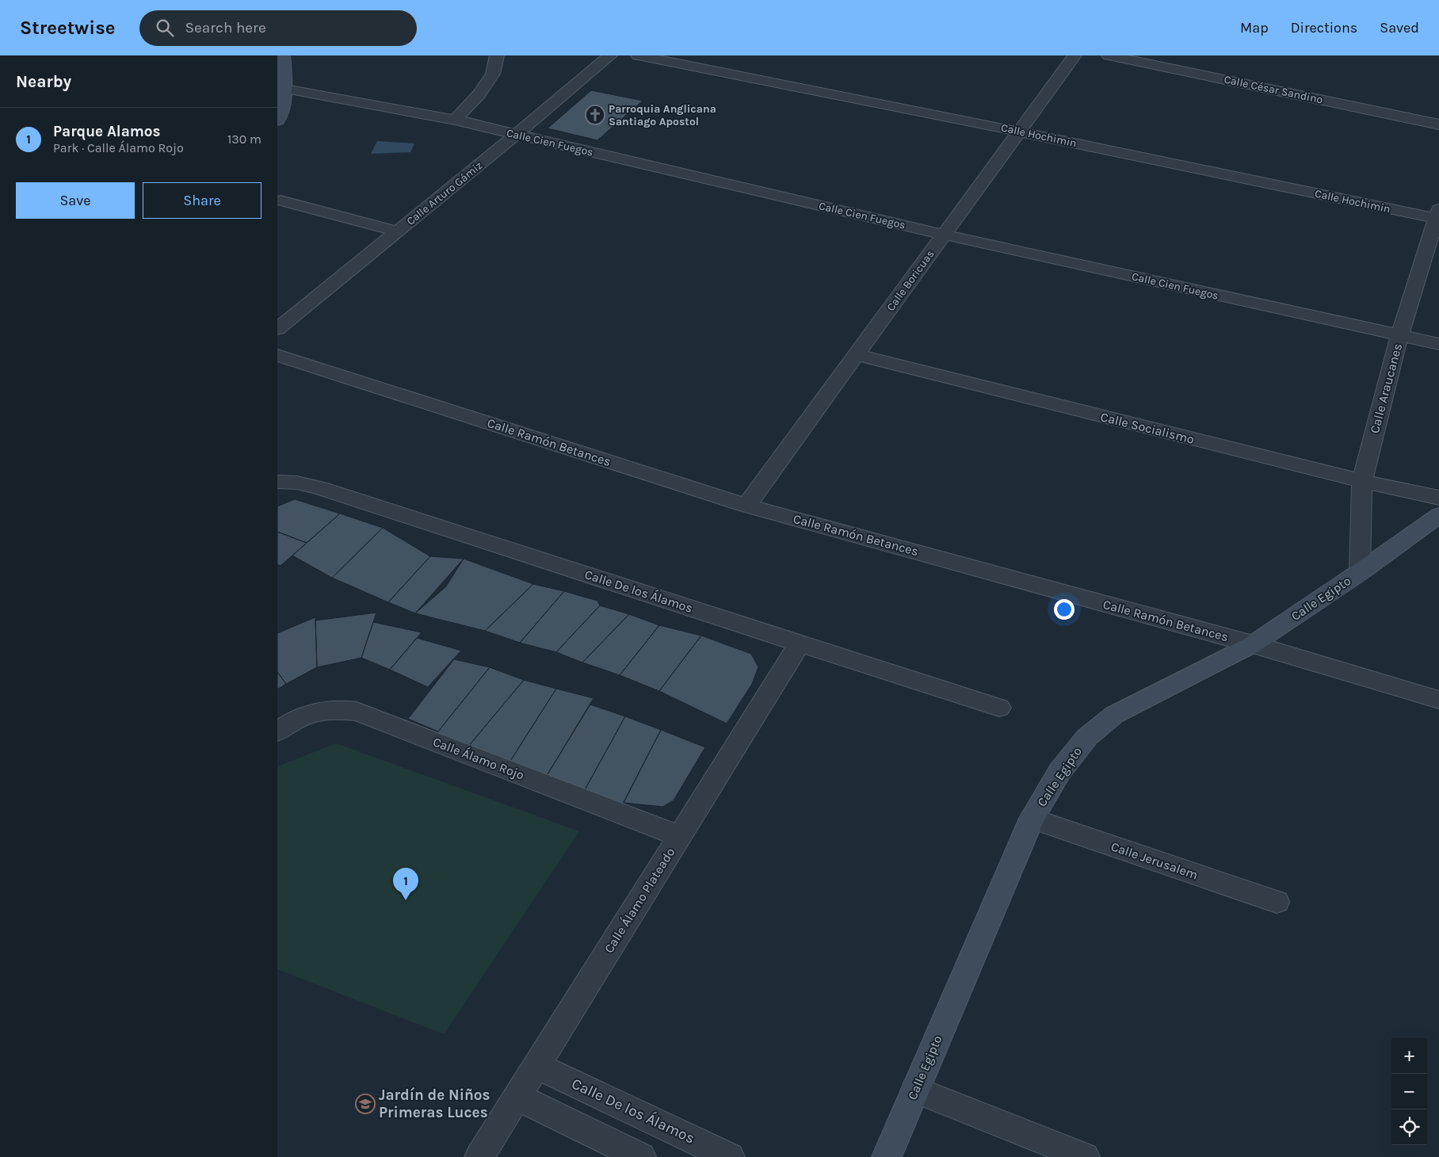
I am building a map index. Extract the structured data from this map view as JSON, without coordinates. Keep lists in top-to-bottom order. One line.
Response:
{"streets":{"main road":["Calle Egipto"],"street":["Calle César Sandino","Calle Hochimin","Calle Cien Fuegos","Calle Arturo Gámiz","Calle Boricuas","Calle Araucanes","Calle Socialismo","Calle Ramón Betances","Calle De los Álamos","Calle Álamo Rojo","Calle Jerusalem","Calle Álamo Plateado"]},"crossings":[["Calle Hochimin","Calle Boricuas"],["Calle Hochimin","Calle Araucanes"],["Calle Cien Fuegos","Calle Arturo Gámiz"],["Calle Cien Fuegos","Calle Boricuas"],["Calle Cien Fuegos","Calle Araucanes"],["Calle Boricuas","Calle Socialismo"],["Calle Boricuas","Calle Ramón Betances"],["Calle Araucanes","Calle Socialismo"],["Calle Araucanes","Calle Egipto"],["Calle Ramón Betances","Calle Egipto"],["Calle De los Álamos","Calle Álamo Plateado"],["Calle Egipto","Calle Jerusalem"],["Calle Álamo Rojo","Calle Álamo Plateado"]],"places":{"church":["Parroquia Anglicana Santiago Apostol"],"school or university":["Jardín de Niños Primeras Luces"]},"page":{"header":"Streetwise","search":"Search here","nav":["Map","Directions","Saved"],"heading":"Nearby","list":[{"mark":"1","name":"Parque Alamos","note":"Park · Calle Álamo Rojo","value":"130 m"}],"buttons":["Save","Share"],"pins":"1","map_buttons":["+","−"]}}
